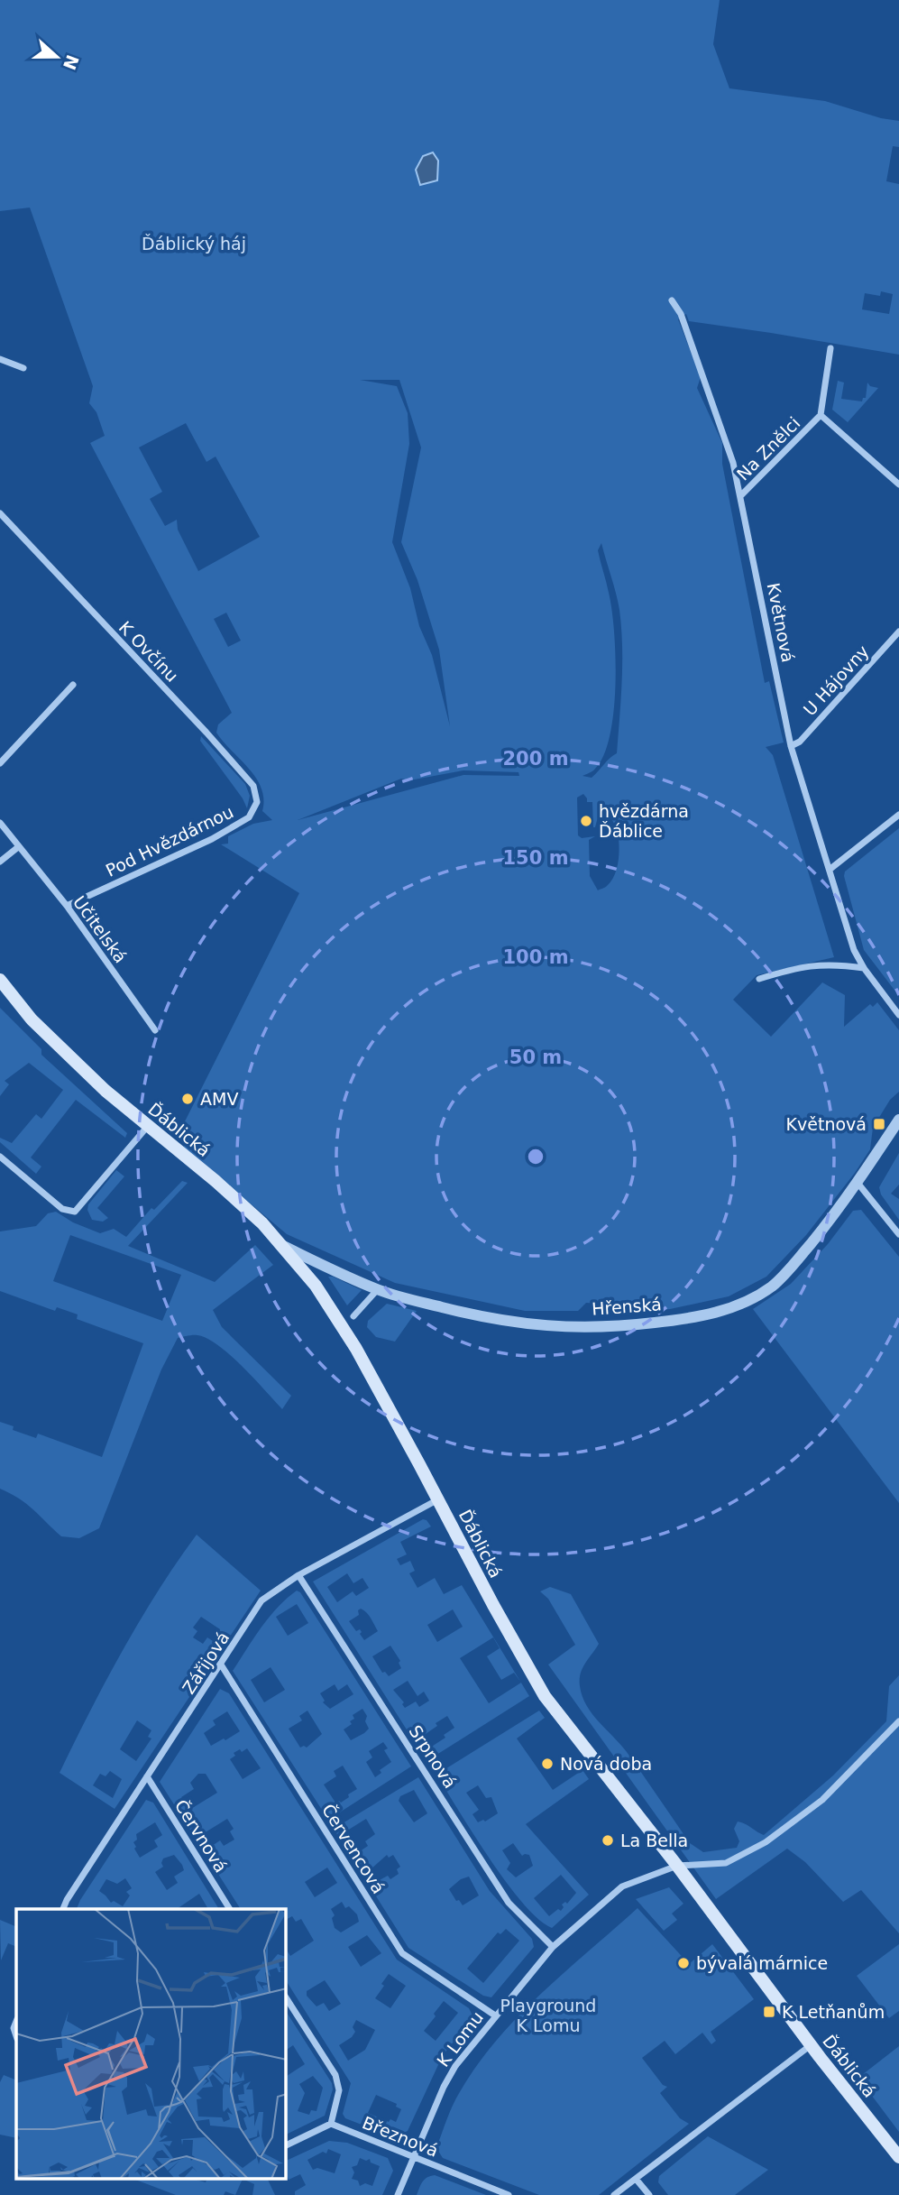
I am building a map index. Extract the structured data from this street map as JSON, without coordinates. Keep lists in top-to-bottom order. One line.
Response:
{"streets":{"main road":["Ďáblická"],"street":["Na Znělci","Květnová","K Ovčínu","U Hájovny","Pod Hvězdárnou","Učitelská","Hřenská","Zářijová","Srpnová","Červnová","Červencová","K Lomu","Březnová"]},"crossings":[["Na Znělci","Květnová"],["Květnová","U Hájovny"],["K Ovčínu","Pod Hvězdárnou"],["Pod Hvězdárnou","Učitelská"],["Ďáblická","Hřenská"],["Ďáblická","Zářijová"],["Ďáblická","K Lomu"],["Zářijová","Srpnová"],["Zářijová","Červnová"],["Zářijová","Červencová"],["Srpnová","K Lomu"],["Červencová","K Lomu"],["K Lomu","Březnová"]],"parks":["Ďáblický háj","Playground K Lomu"],"places":{"other":["hvězdárna Ďáblice","AMV","Nová doba","La Bella","bývalá márnice"],"transit":["Květnová","K Letňanům"]},"north":"right","rings":["200 m","150 m","100 m","50 m"]}
